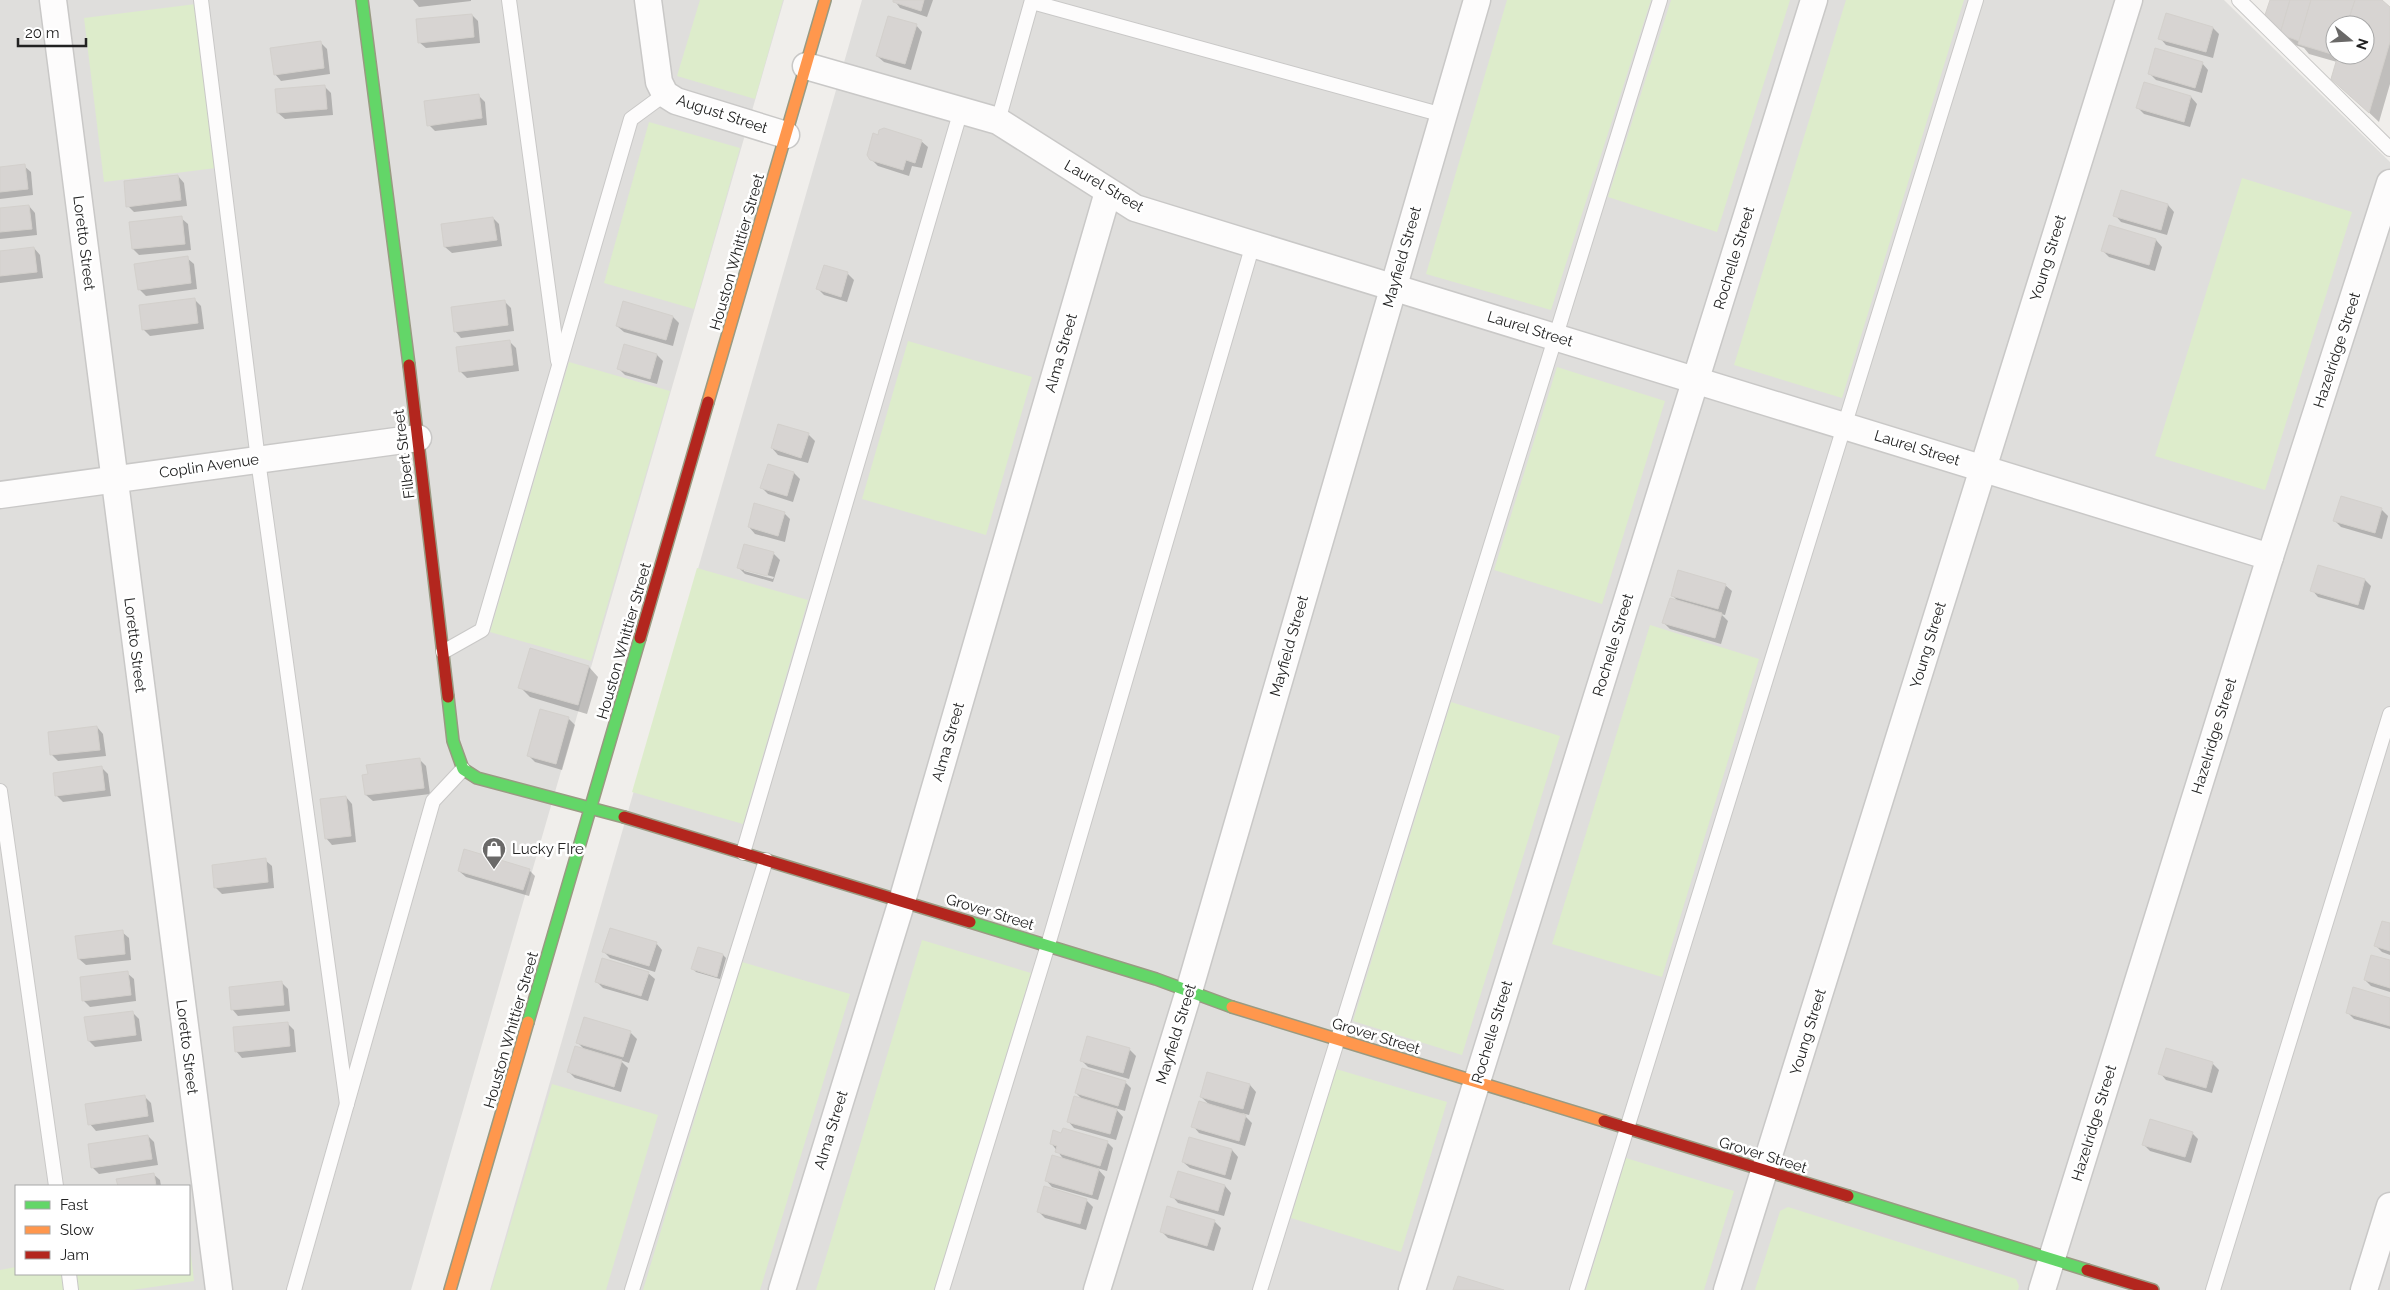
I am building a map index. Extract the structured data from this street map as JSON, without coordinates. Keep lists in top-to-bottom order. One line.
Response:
{"streets":{"street":["August Street","Laurel Street","Loretto Street","Houston Whittier Street","Mayfield Street","Rochelle Street","Young Street","Hazelridge Street","Alma Street","Filbert Street","Coplin Avenue","Grover Street"]},"crossings":[["August Street","Houston Whittier Street"],["Laurel Street","Houston Whittier Street"],["Laurel Street","Mayfield Street"],["Laurel Street","Rochelle Street"],["Laurel Street","Young Street"],["Laurel Street","Hazelridge Street"],["Laurel Street","Alma Street"],["Loretto Street","Coplin Avenue"],["Houston Whittier Street","Grover Street"],["Mayfield Street","Grover Street"],["Rochelle Street","Grover Street"],["Young Street","Grover Street"],["Hazelridge Street","Grover Street"],["Alma Street","Grover Street"],["Filbert Street","Coplin Avenue"]],"places":{"shop":["Lucky FIre"]},"legend":["Fast","Slow","Jam"],"scale_bar":"20 m","north":"right"}
